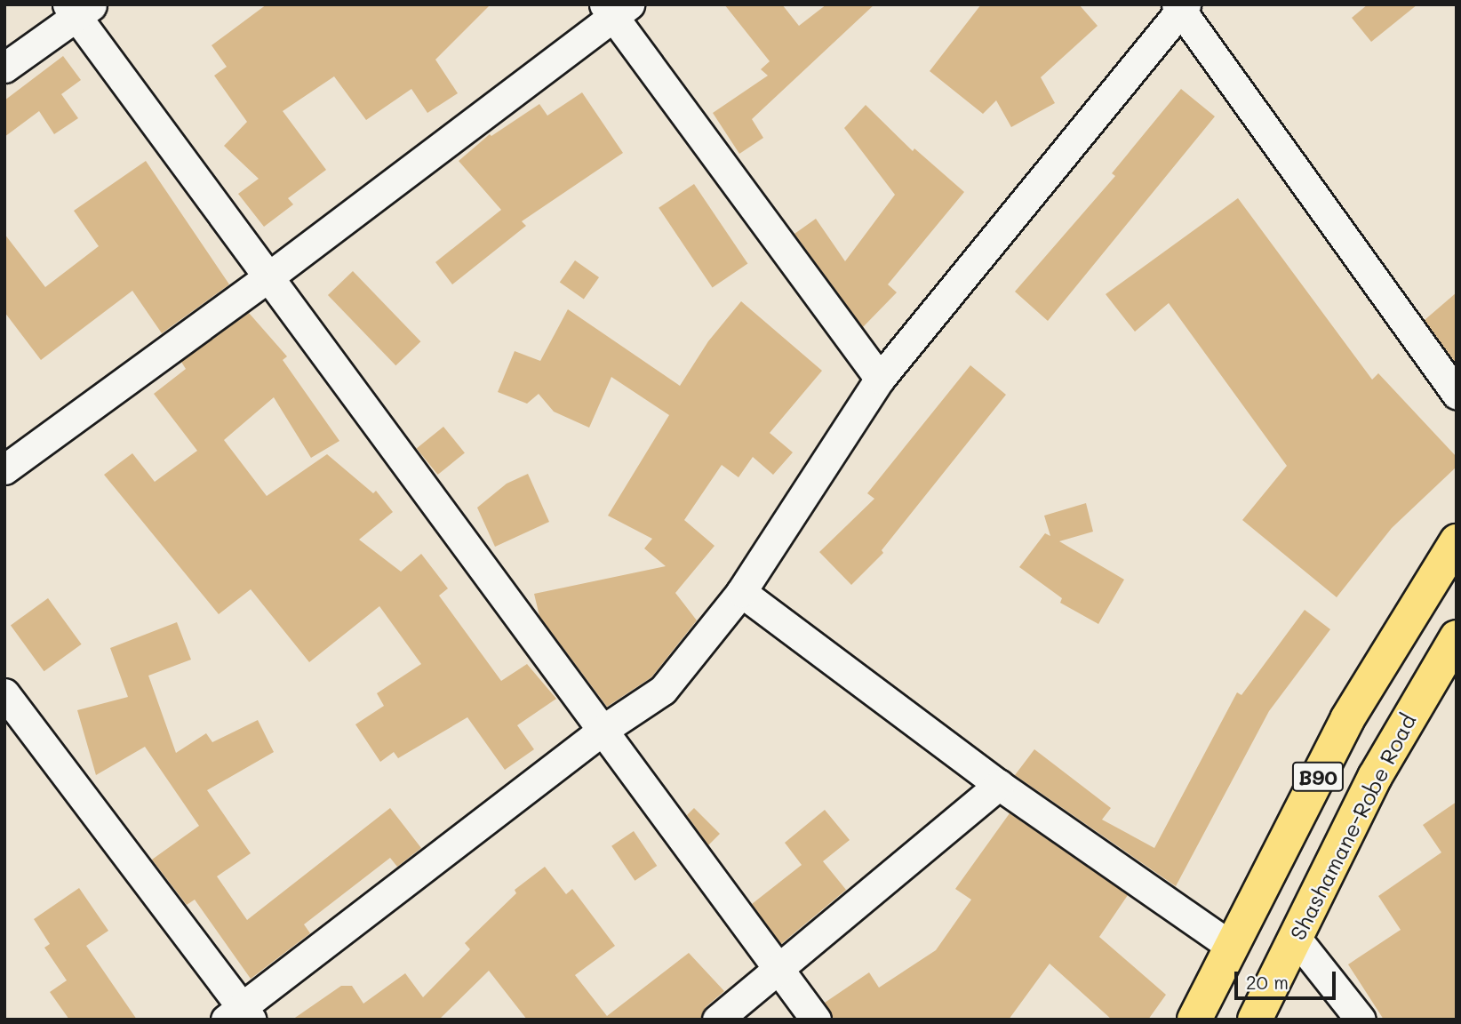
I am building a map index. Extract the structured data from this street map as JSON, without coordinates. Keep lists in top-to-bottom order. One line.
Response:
{"streets":{"main road":["B90","Shashamane-Robe Road"]},"scale_bar":"20 m"}
